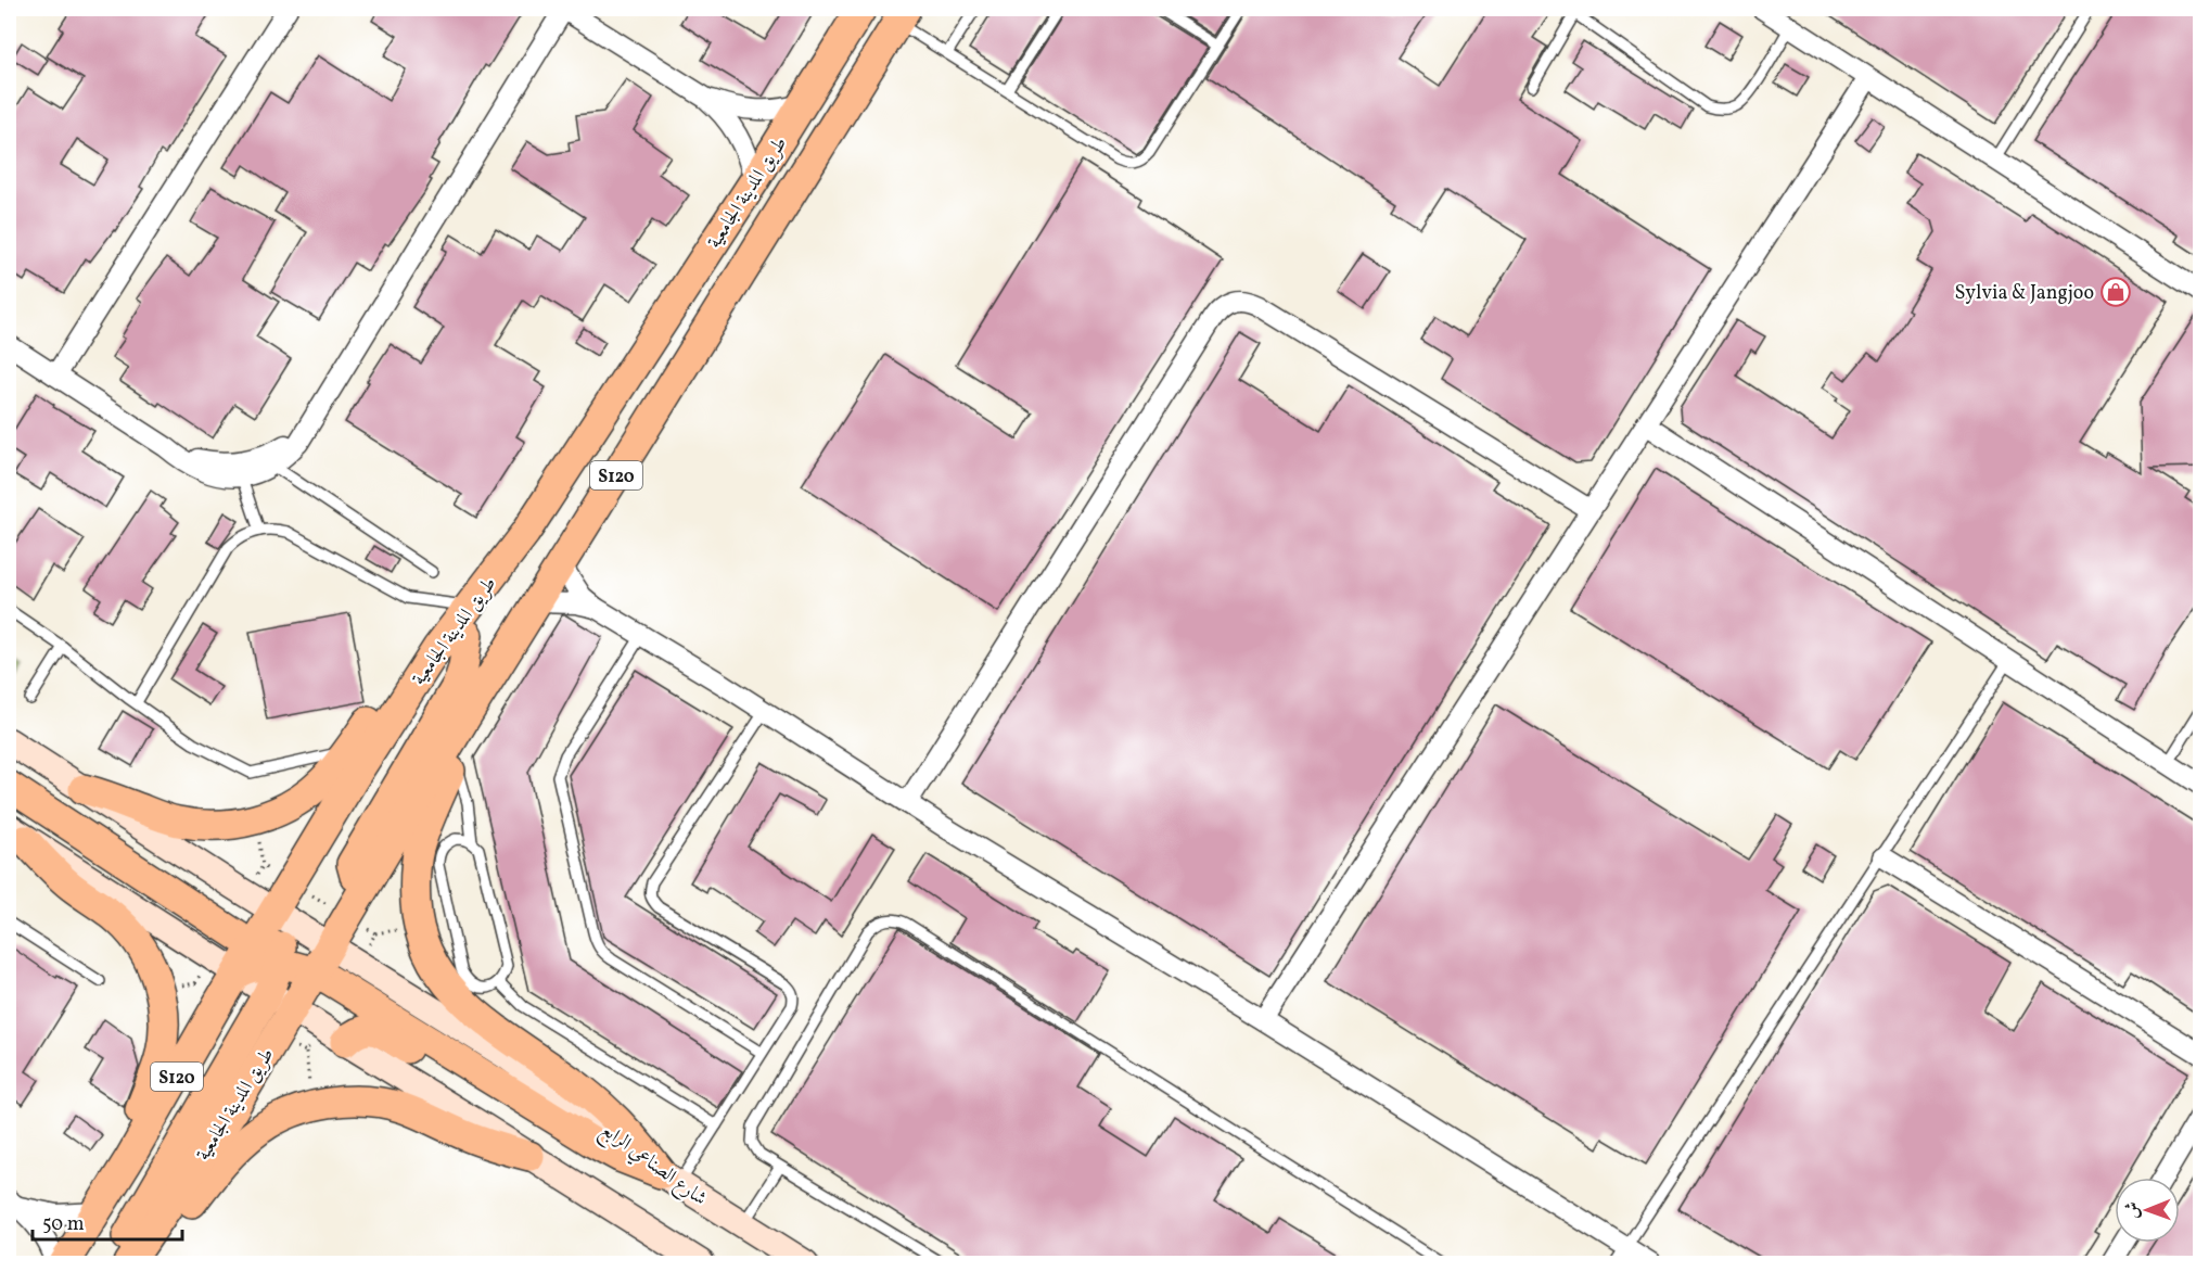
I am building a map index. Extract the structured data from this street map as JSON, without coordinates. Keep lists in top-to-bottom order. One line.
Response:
{"streets":{"main road":["طريق المدينة الجامعية","S120","شارع الصناعي الرابع"]},"crossings":[["طريق المدينة الجامعية","شارع الصناعي الرابع"]],"places":{"shop":["Sylvia & Jangjoo"]},"scale_bar":"50 m","north":"left"}
